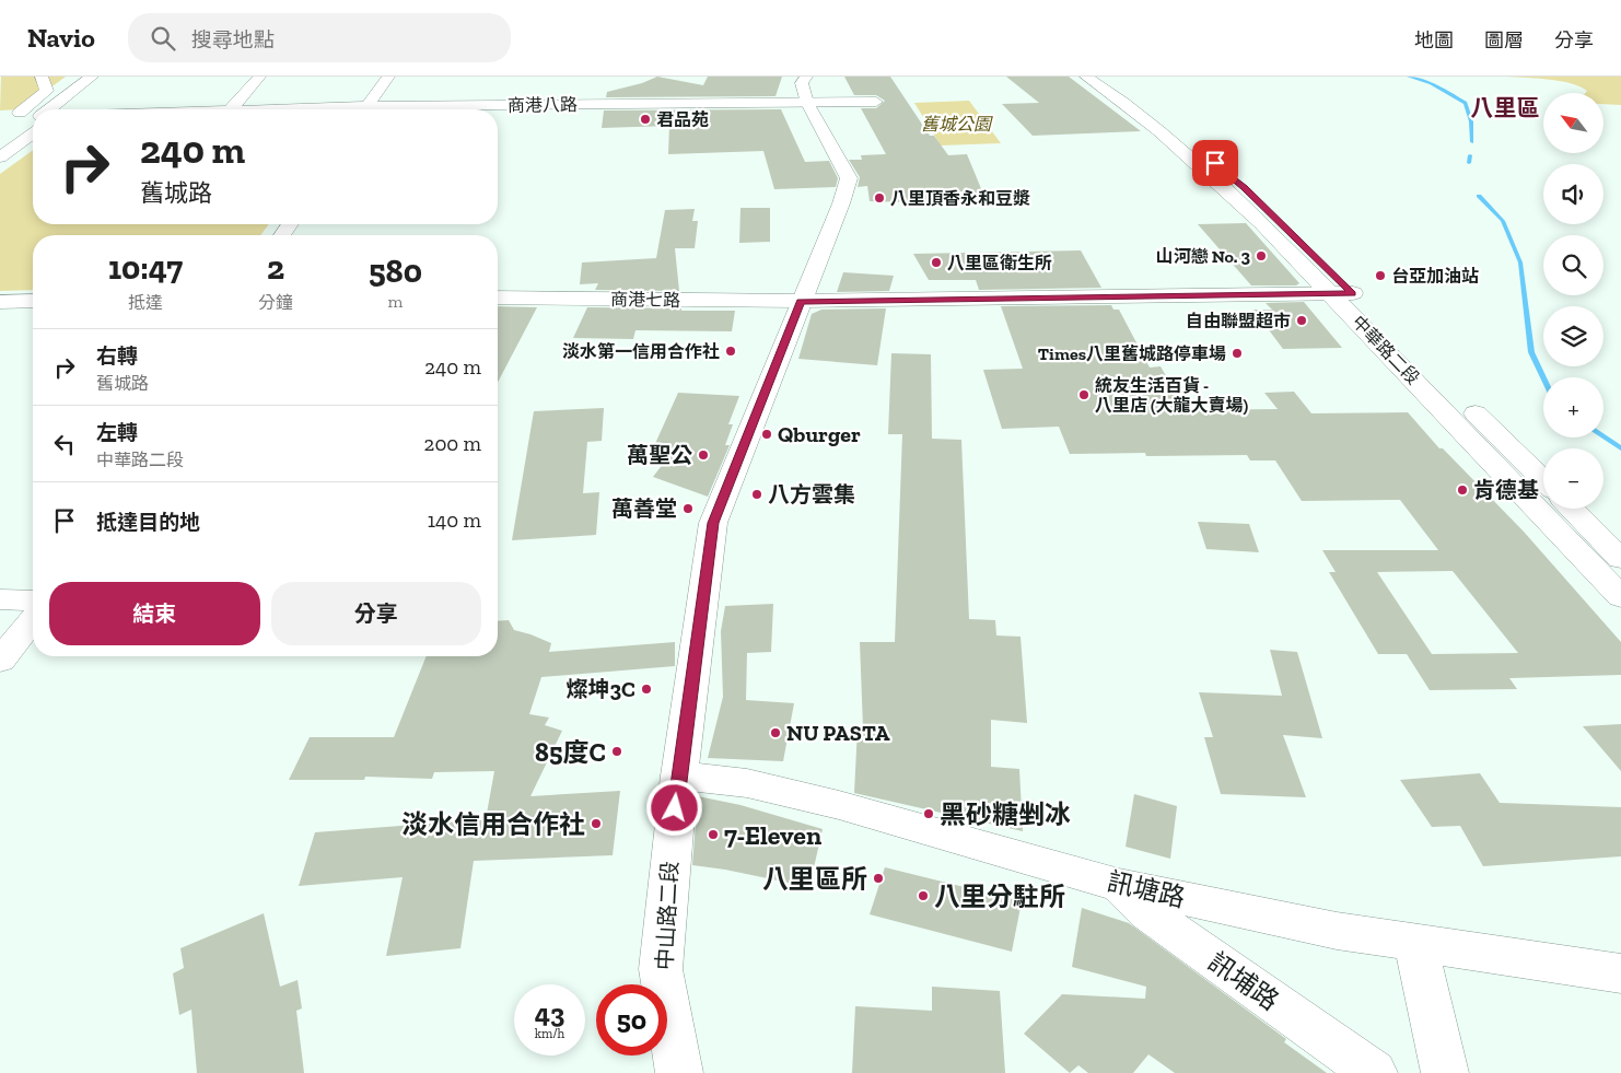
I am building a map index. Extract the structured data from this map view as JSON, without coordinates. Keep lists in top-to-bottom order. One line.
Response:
{"streets":{"street":["商港八路","商港七路","中華路二段","訊塘路","中山路二段","訊埔路"]},"crossings":[["商港八路","中山路二段"],["商港七路","中華路二段"],["商港七路","中山路二段"],["訊塘路","中山路二段"],["訊塘路","訊埔路"]],"districts":["八里區"],"parks":["舊城公園"],"places":["君品苑","八里頂香永和豆漿","山河戀 No. 3","八里區衛生所","台亞加油站","自由聯盟超市","淡水第一信用合作社","Times八里舊城路停車場","統友生活百貨 - 八里店 (大龍大賣場)","Qburger","萬聖公","肯德基","八方雲集","萬善堂","燦坤3C","NU PASTA","85度C","黑砂糖剉冰","淡水信用合作社","7-Eleven","八里區所","八里分駐所"],"north":"top left","page":{"header":"Navio","search":"搜尋地點","nav":["地圖","圖層","分享"],"map_buttons":["+","−"],"turn":["240 m","舊城路"],"eta":["10:47","抵達","2","分鐘","580","m"],"list":[{"name":"右轉","note":"舊城路","value":"240 m"},{"name":"左轉","note":"中華路二段","value":"200 m"},{"name":"抵達目的地","value":"140 m"}],"buttons":["結束","分享"],"speed":"43 km/h","limit":"50"}}
